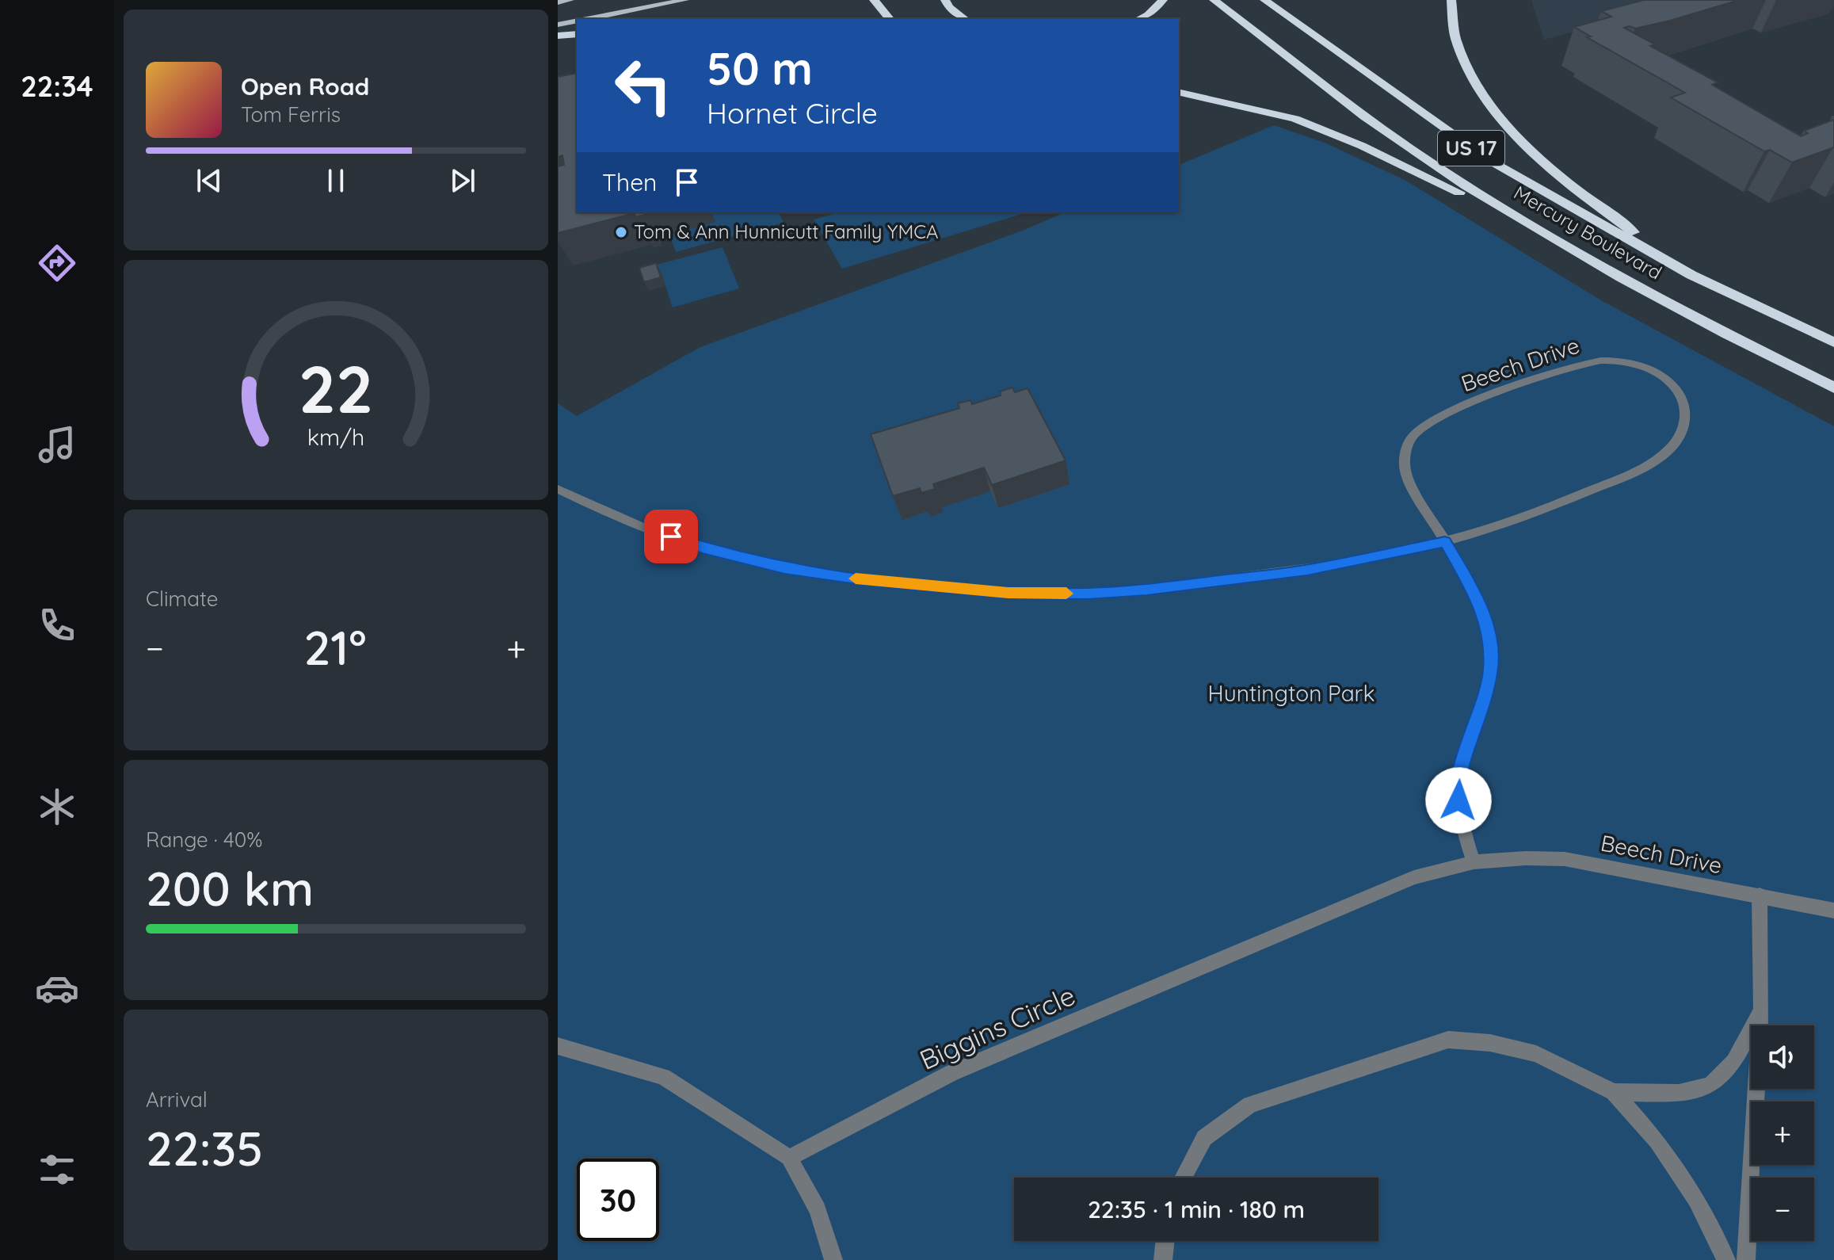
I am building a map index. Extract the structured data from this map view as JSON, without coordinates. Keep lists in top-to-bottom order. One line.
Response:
{"streets":{"highway":["US 17","Mercury Boulevard"],"street":["Beech Drive","Biggins Circle"]},"crossings":[["Beech Drive","Biggins Circle"]],"parks":["Huntington Park"],"places":["Tom & Ann Hunnicutt Family YMCA"],"page":{"tabs":"22:34","turn":["50 m","Hornet Circle"],"song":["Open Road","Tom Ferris"],"then":"Then","tile":["Climate",["Range · 40%","200 km"],["Arrival","22:35"]],"heat":["−","21°","+"],"map_buttons":["+","−"],"limit":"30","trip":"22:35 · 1 min · 180 m","gauge":["22","km/h"]}}
